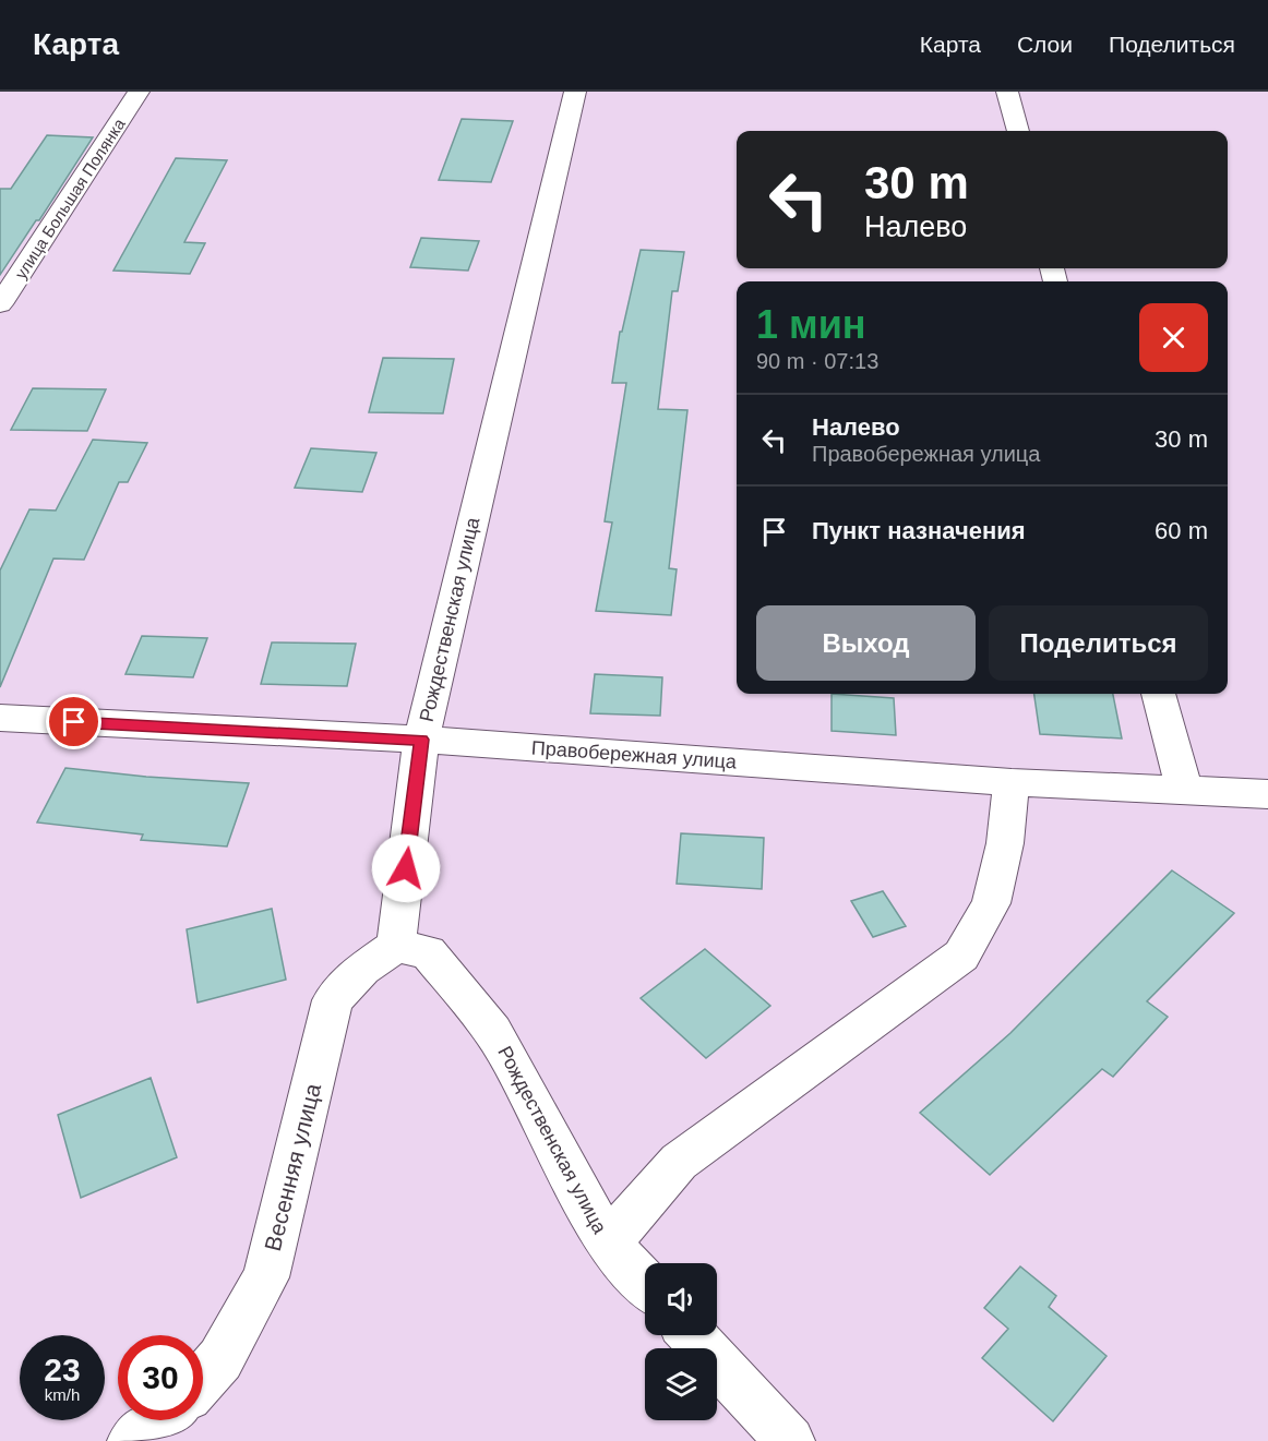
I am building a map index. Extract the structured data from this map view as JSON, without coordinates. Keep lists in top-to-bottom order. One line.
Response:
{"streets":{"street":["улица Большая Полянка","Рождественская улица","Правобережная улица","Весенняя улица"]},"crossings":[["Рождественская улица","Правобережная улица"],["Рождественская улица","Весенняя улица"]],"page":{"header":"Карта","nav":["Карта","Слои","Поделиться"],"turn":["30 m","Налево"],"heading":["1 мин","90 m · 07:13"],"list":[{"name":"Налево","note":"Правобережная улица","value":"30 m"},{"name":"Пункт назначения","value":"60 m"}],"buttons":["Выход","Поделиться"],"speed":"23 km/h","limit":"30"}}
